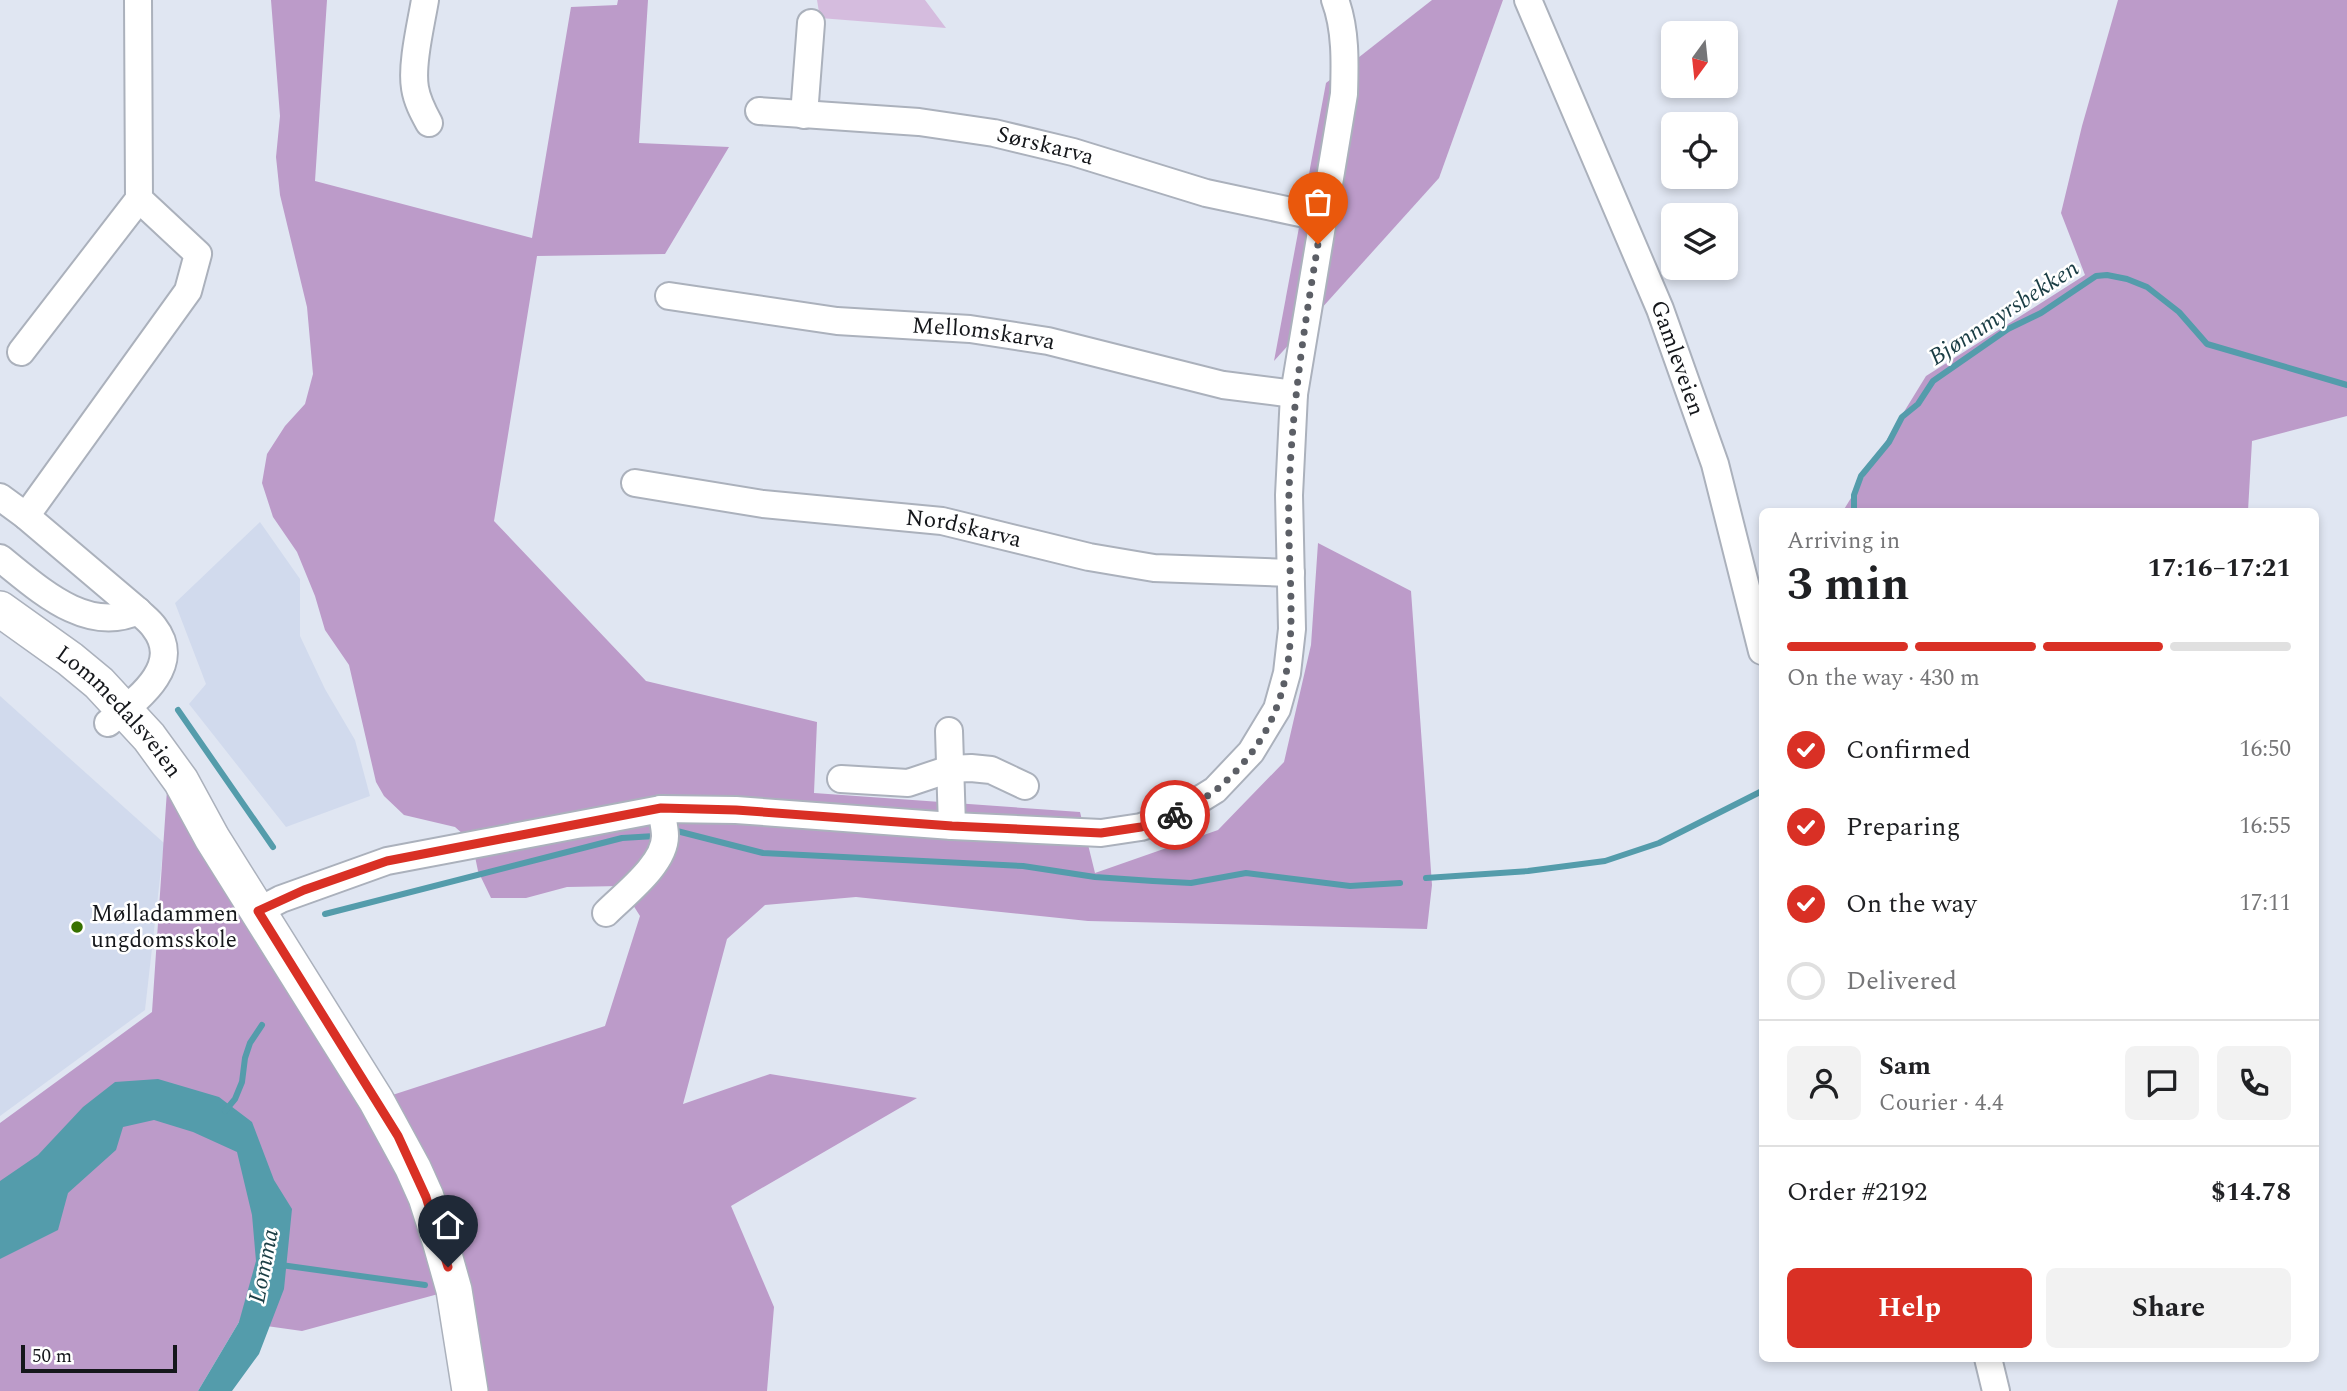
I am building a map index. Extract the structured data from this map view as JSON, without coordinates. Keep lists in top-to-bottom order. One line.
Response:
{"streets":{"main road":["Lommedalsveien"],"street":["Sørskarva","Mellomskarva","Gamleveien","Nordskarva"]},"water":["Bjønnmyrsbekken","Lomma"],"places":["Mølladammen ungdomsskole"],"scale_bar":"50 m","north":"bottom","page":{"heading":["3 min","Arriving in","17:16–17:21"],"panel":["Sam","Courier · 4.4","Order #2192","$14.78"],"bar":"On the way · 430 m","list":[["Confirmed","16:50"],["Preparing","16:55"],["On the way","17:11"],"Delivered"],"buttons":["Help","Share"],"scale":"50 m"}}
